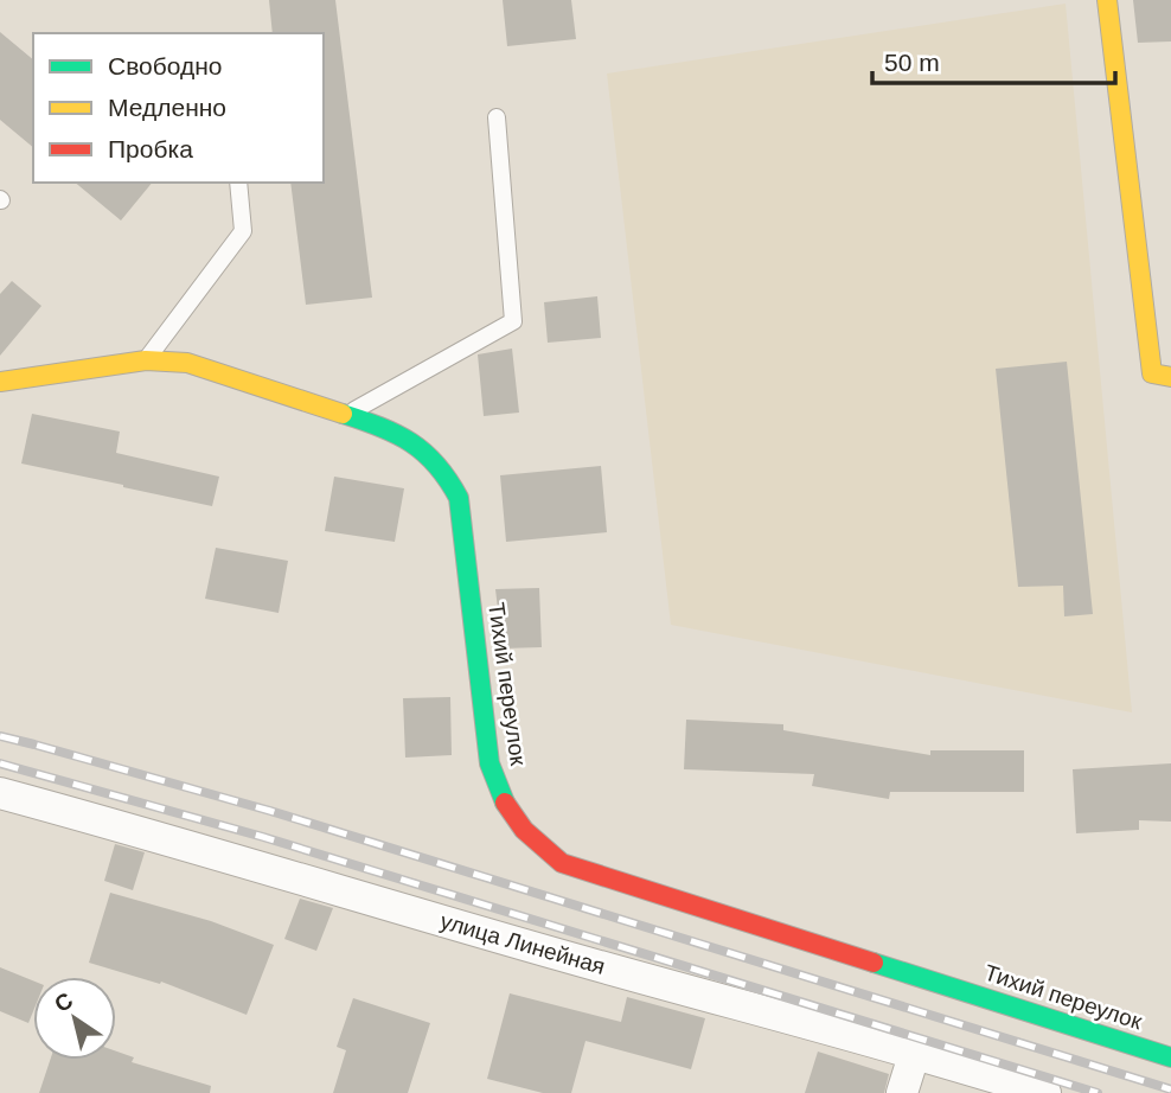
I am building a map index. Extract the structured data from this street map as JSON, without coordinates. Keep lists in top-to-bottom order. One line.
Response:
{"streets":{"street":["Тихий переулок","улица Линейная"]},"legend":["Свободно","Медленно","Пробка"],"scale_bar":"50 m","north":"top left"}
